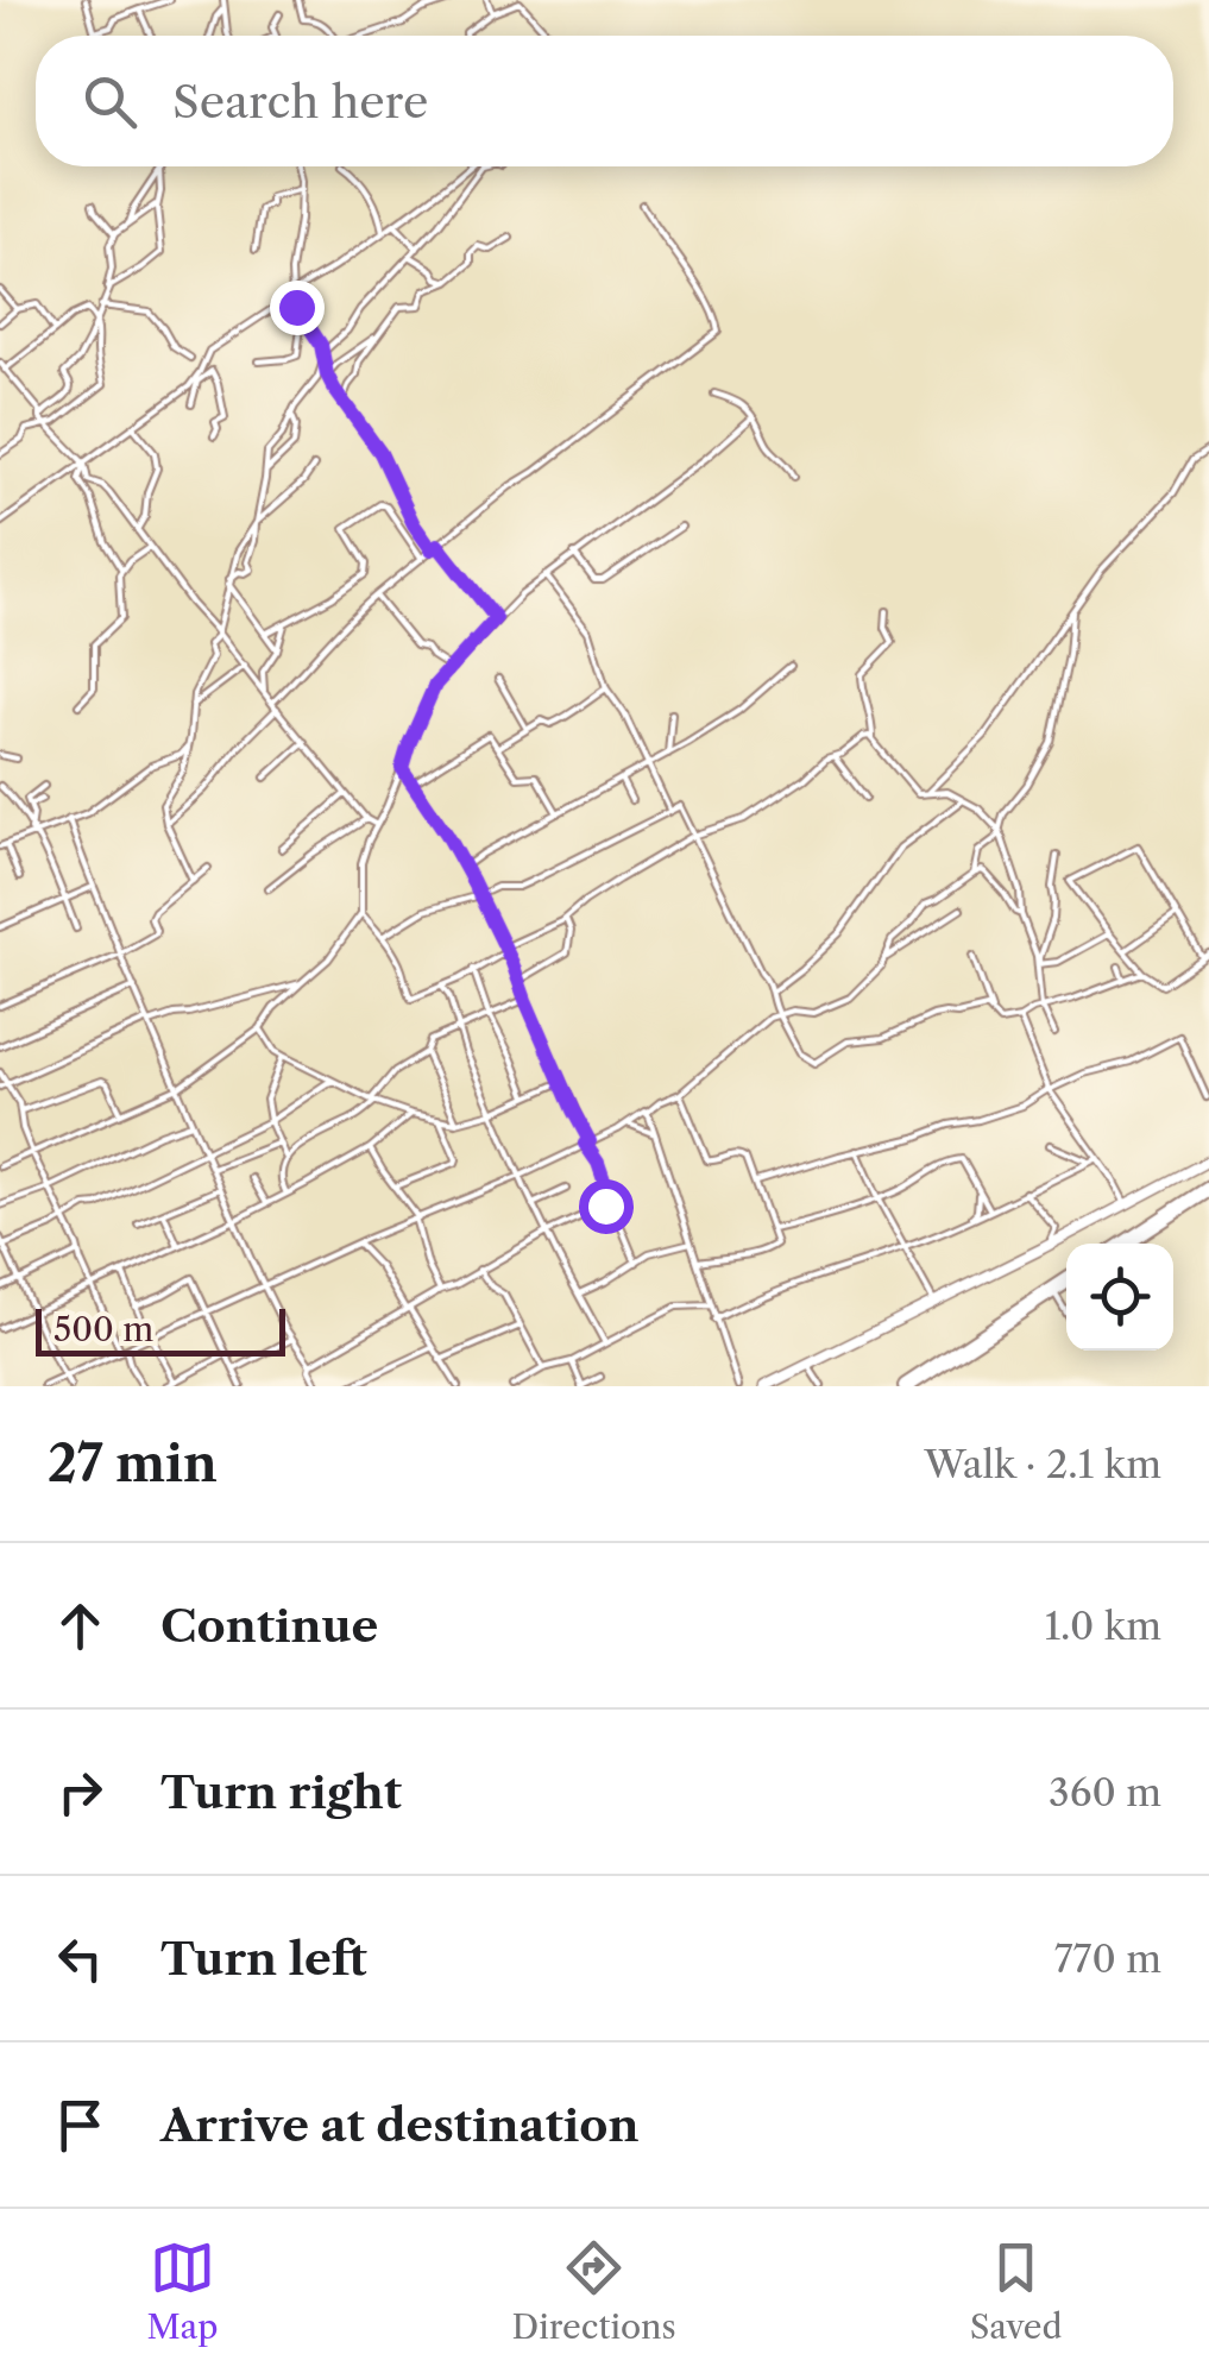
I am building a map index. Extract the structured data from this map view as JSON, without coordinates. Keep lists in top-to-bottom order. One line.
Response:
{"scale_bar":"500 m","page":{"search":"Search here","scale":"500 m","heading":["27 min","Walk · 2.1 km"],"list":[["Continue","1.0 km"],["Turn right","360 m"],["Turn left","770 m"],"Arrive at destination"],"nav":["Map","Directions","Saved"]}}
